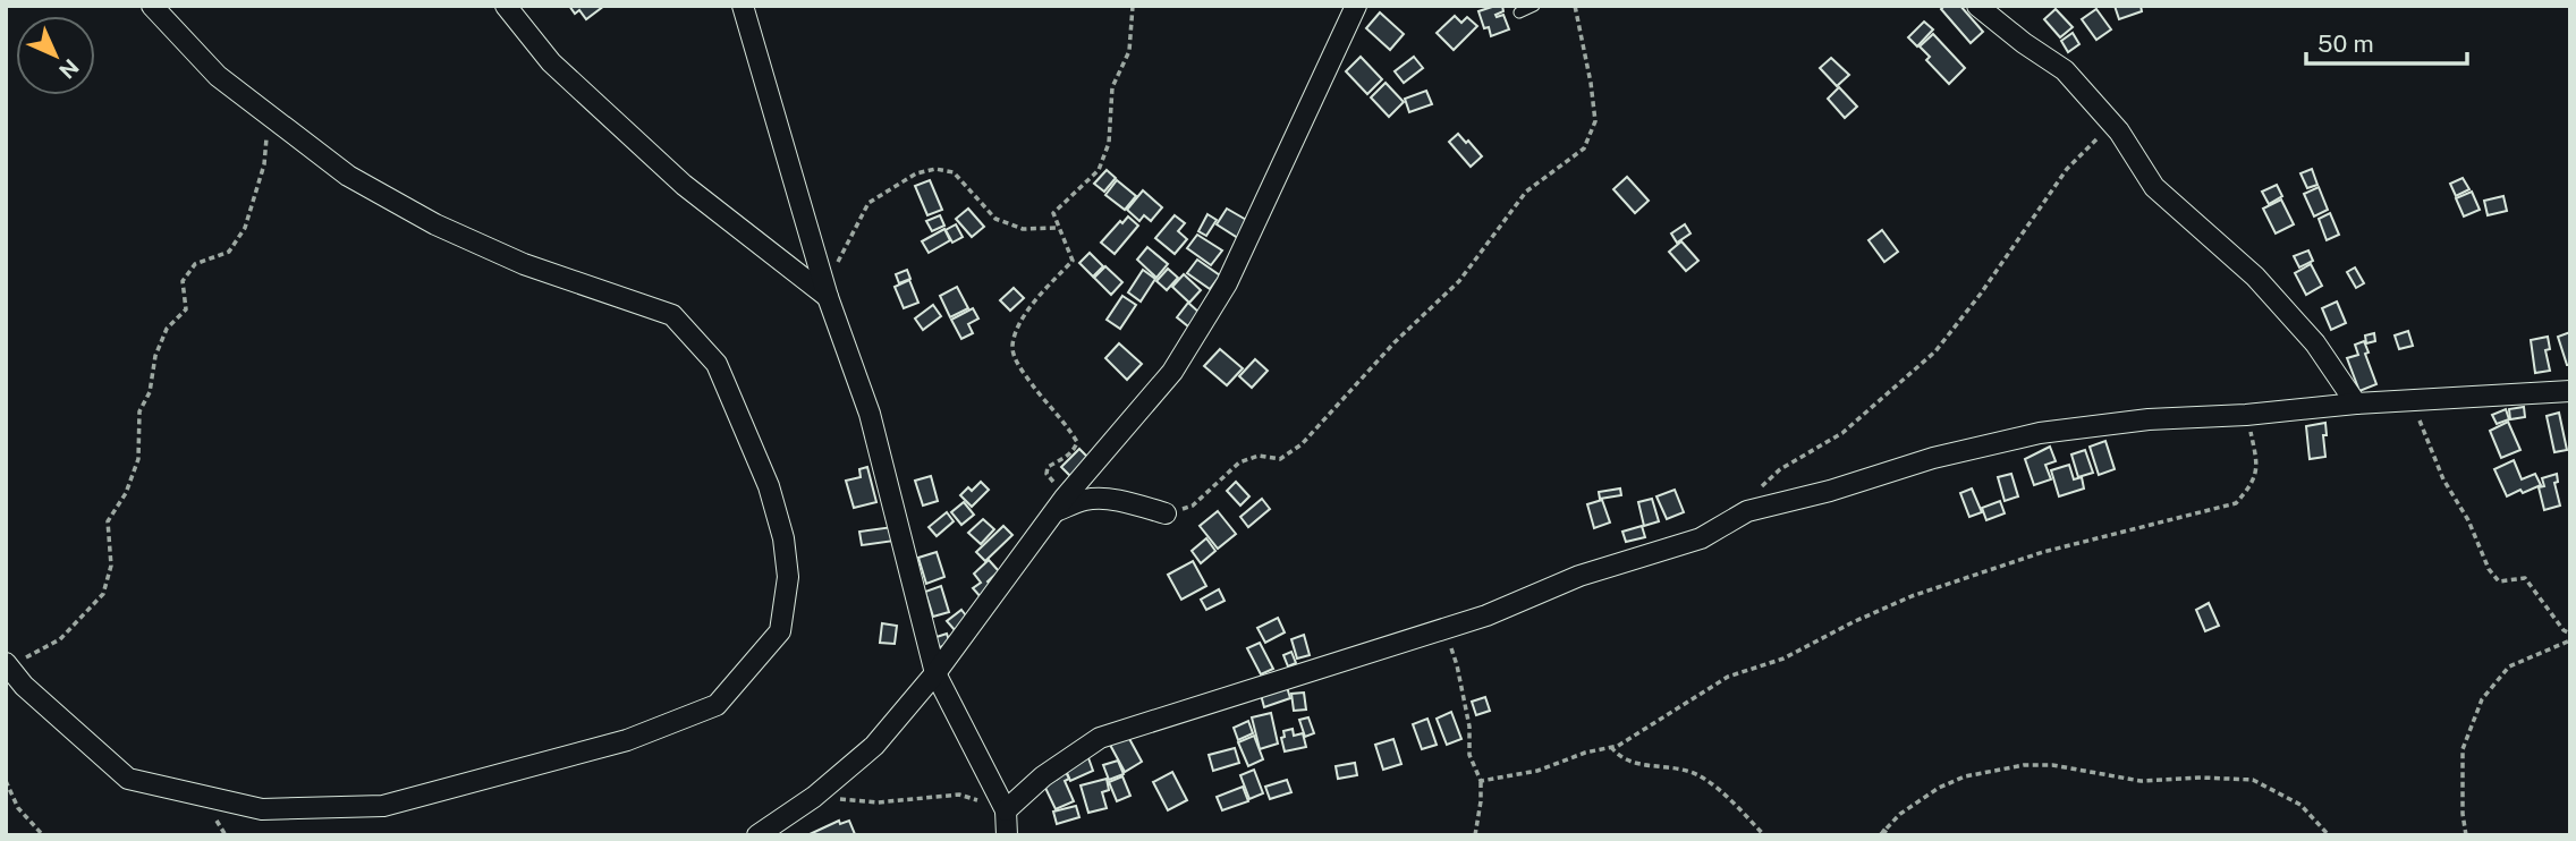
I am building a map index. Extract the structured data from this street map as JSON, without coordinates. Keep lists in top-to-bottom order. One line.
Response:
{"scale_bar":"50 m","north":"bottom right"}
